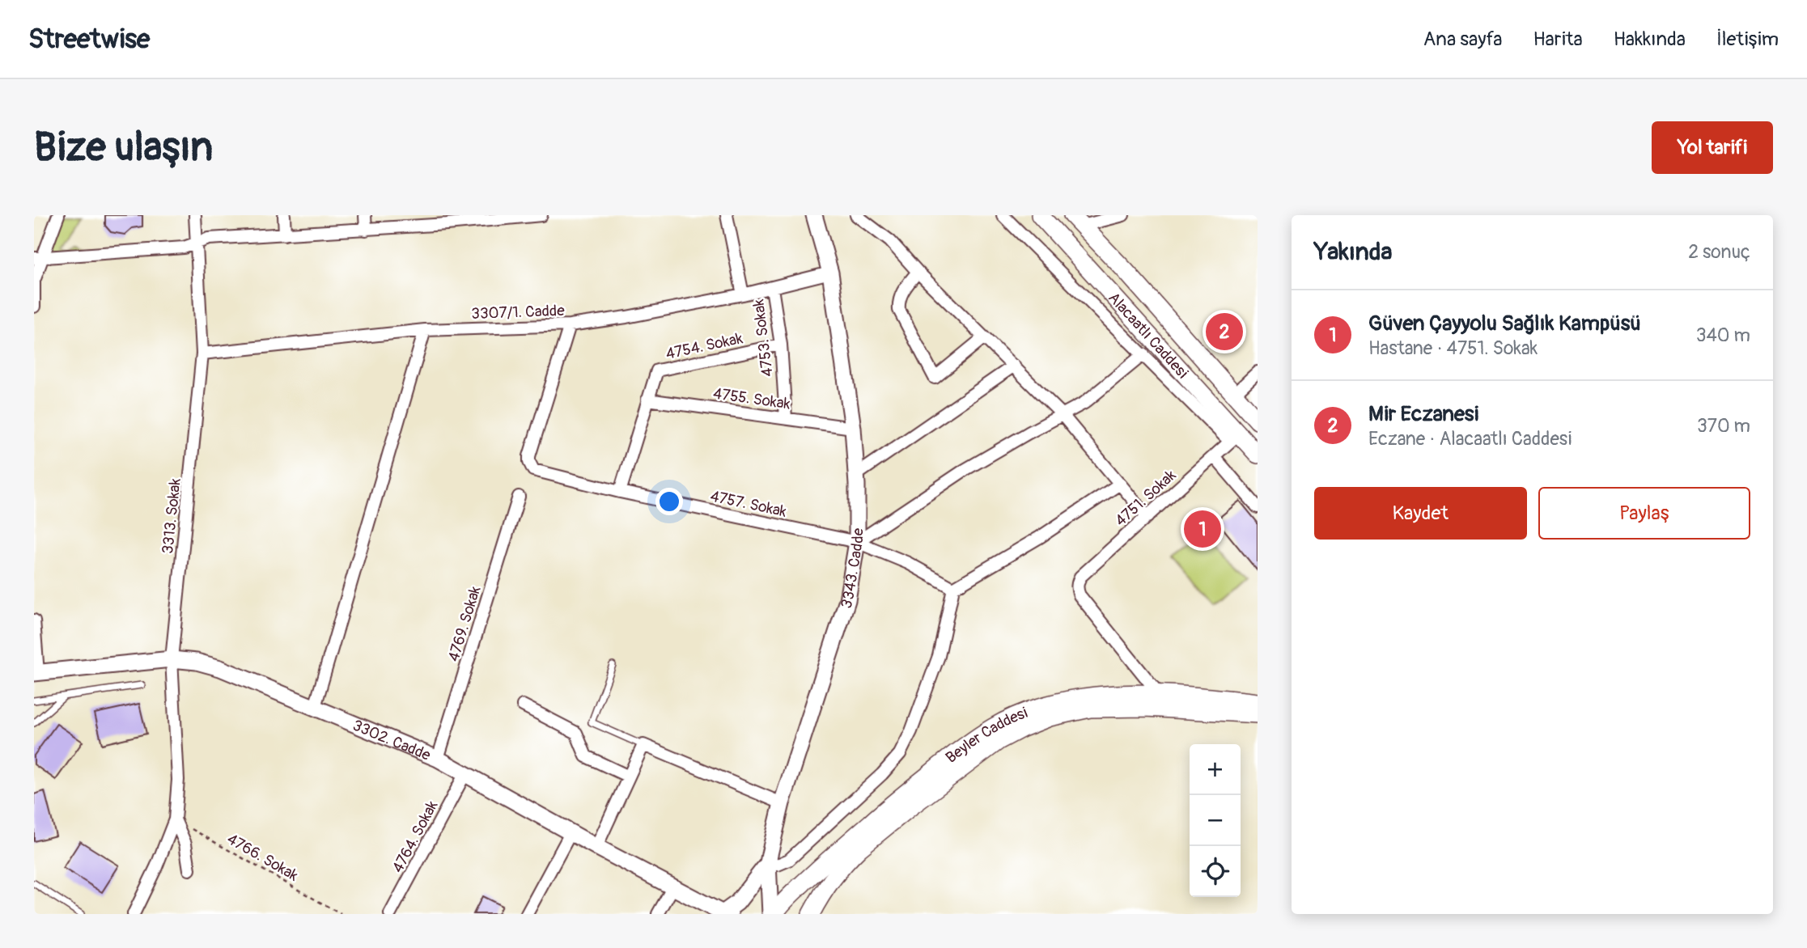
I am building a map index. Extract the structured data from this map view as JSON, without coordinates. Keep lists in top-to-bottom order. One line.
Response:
{"streets":{"main road":["Alacaatlı Caddesi","Beyler Caddesi"],"street":["3307/1. Cadde","4753. Sokak","4754. Sokak","4755. Sokak","4751. Sokak","4757. Sokak","3313. Sokak","3343. Cadde","4769. Sokak","3302. Cadde","4764. Sokak"],"path":["4766. Sokak"]},"crossings":[["3307/1. Cadde","4753. Sokak"],["3307/1. Cadde","4757. Sokak"],["3307/1. Cadde","3313. Sokak"],["3307/1. Cadde","3343. Cadde"],["Alacaatlı Caddesi","4751. Sokak"],["4753. Sokak","4754. Sokak"],["4753. Sokak","4755. Sokak"],["4754. Sokak","4755. Sokak"],["4754. Sokak","4757. Sokak"],["4755. Sokak","3343. Cadde"],["4751. Sokak","Beyler Caddesi"],["4757. Sokak","3343. Cadde"],["3313. Sokak","3302. Cadde"],["3313. Sokak","4766. Sokak"],["3343. Cadde","Beyler Caddesi"],["4769. Sokak","3302. Cadde"],["3302. Cadde","4764. Sokak"]],"page":{"header":"Streetwise","nav":["Ana sayfa","Harita","Hakkında","İletişim"],"buttons":["Yol tarifi",["Kaydet","Paylaş"]],"title":"Bize ulaşın","heading":["Yakında","2 sonuç"],"list":[{"mark":"1","name":"Güven Çayyolu Sağlık Kampüsü","note":"Hastane · 4751. Sokak","value":"340 m"},{"mark":"2","name":"Mir Eczanesi","note":"Eczane · Alacaatlı Caddesi","value":"370 m"}],"pins":["2","1"],"map_buttons":["+","−"]}}
